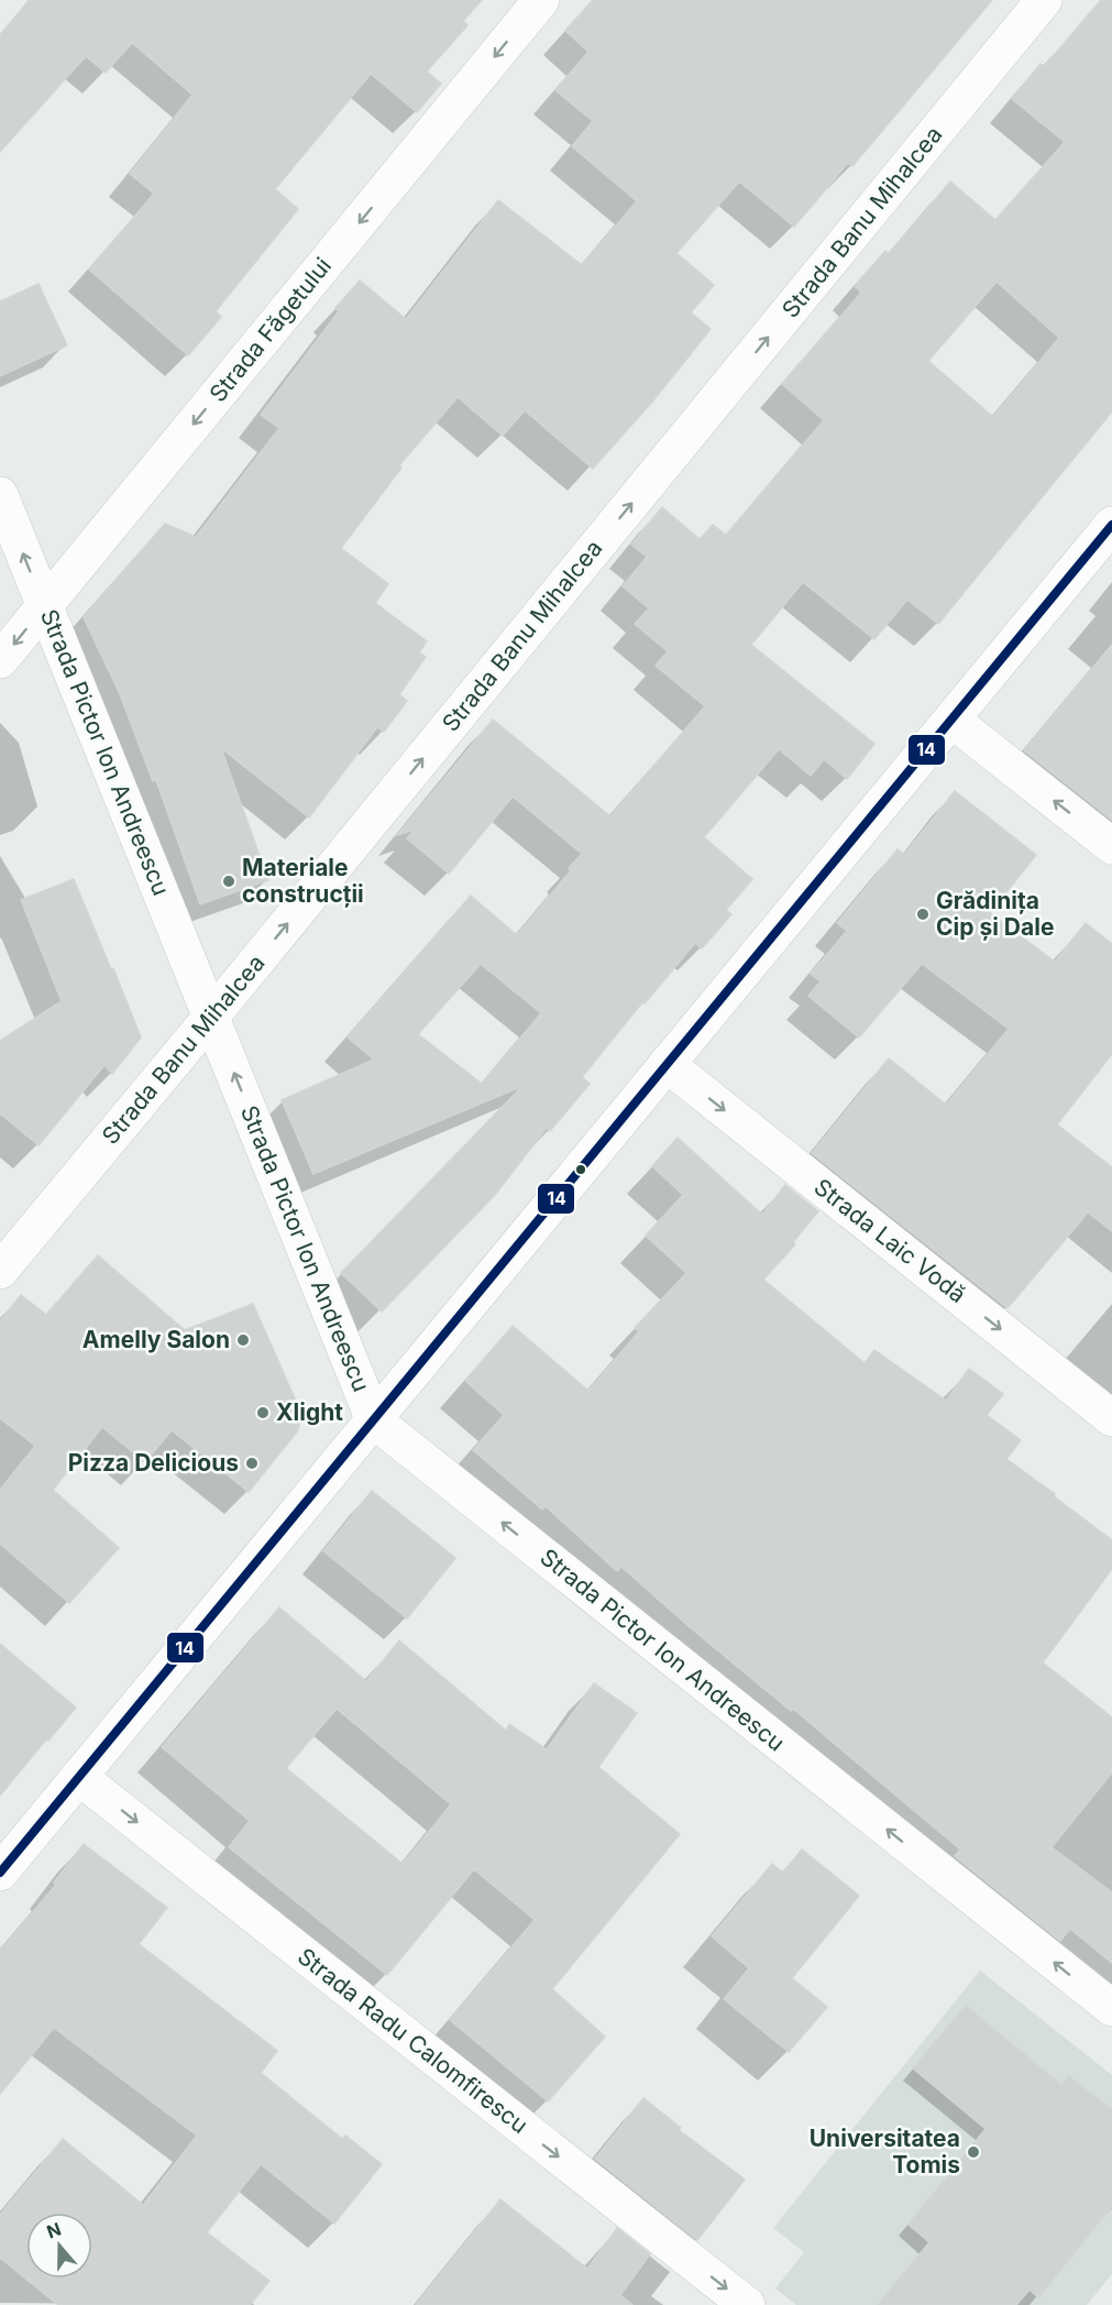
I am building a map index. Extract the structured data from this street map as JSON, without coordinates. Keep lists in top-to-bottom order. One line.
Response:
{"streets":{"street":["Strada Banu Mihalcea","Strada Făgetului","Strada Pictor Ion Andreescu","Strada Laic Vodă","Strada Radu Calomfirescu"]},"crossings":[["Strada Banu Mihalcea","Strada Pictor Ion Andreescu"],["Strada Făgetului","Strada Pictor Ion Andreescu"]],"one_way":["Strada Banu Mihalcea","Strada Făgetului","Strada Pictor Ion Andreescu","Strada Laic Vodă","Strada Radu Calomfirescu"],"places":["Materiale construcții","Grădinița Cip și Dale","Amelly Salon","Xlight","Pizza Delicious","Universitatea Tomis"],"lines":["transit line 14"],"north":"top"}
